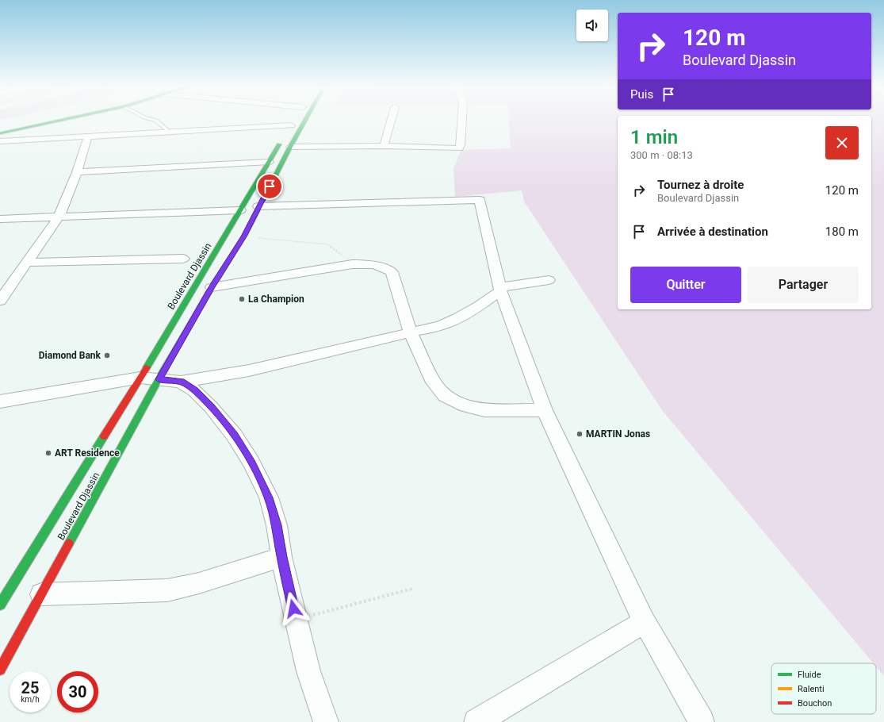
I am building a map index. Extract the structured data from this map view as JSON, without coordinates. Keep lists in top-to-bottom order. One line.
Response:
{"streets":{"main road":["Boulevard Djassin"]},"places":["La Champion","Diamond Bank","MARTIN Jonas","ART Residence"],"legend":["Fluide","Ralenti","Bouchon"],"page":{"turn":["120 m","Boulevard Djassin"],"then":"Puis","heading":["1 min","300 m · 08:13"],"list":[{"name":"Tournez à droite","note":"Boulevard Djassin","value":"120 m"},{"name":"Arrivée à destination","value":"180 m"}],"buttons":["Quitter","Partager"],"speed":"25 km/h","limit":"30"}}
